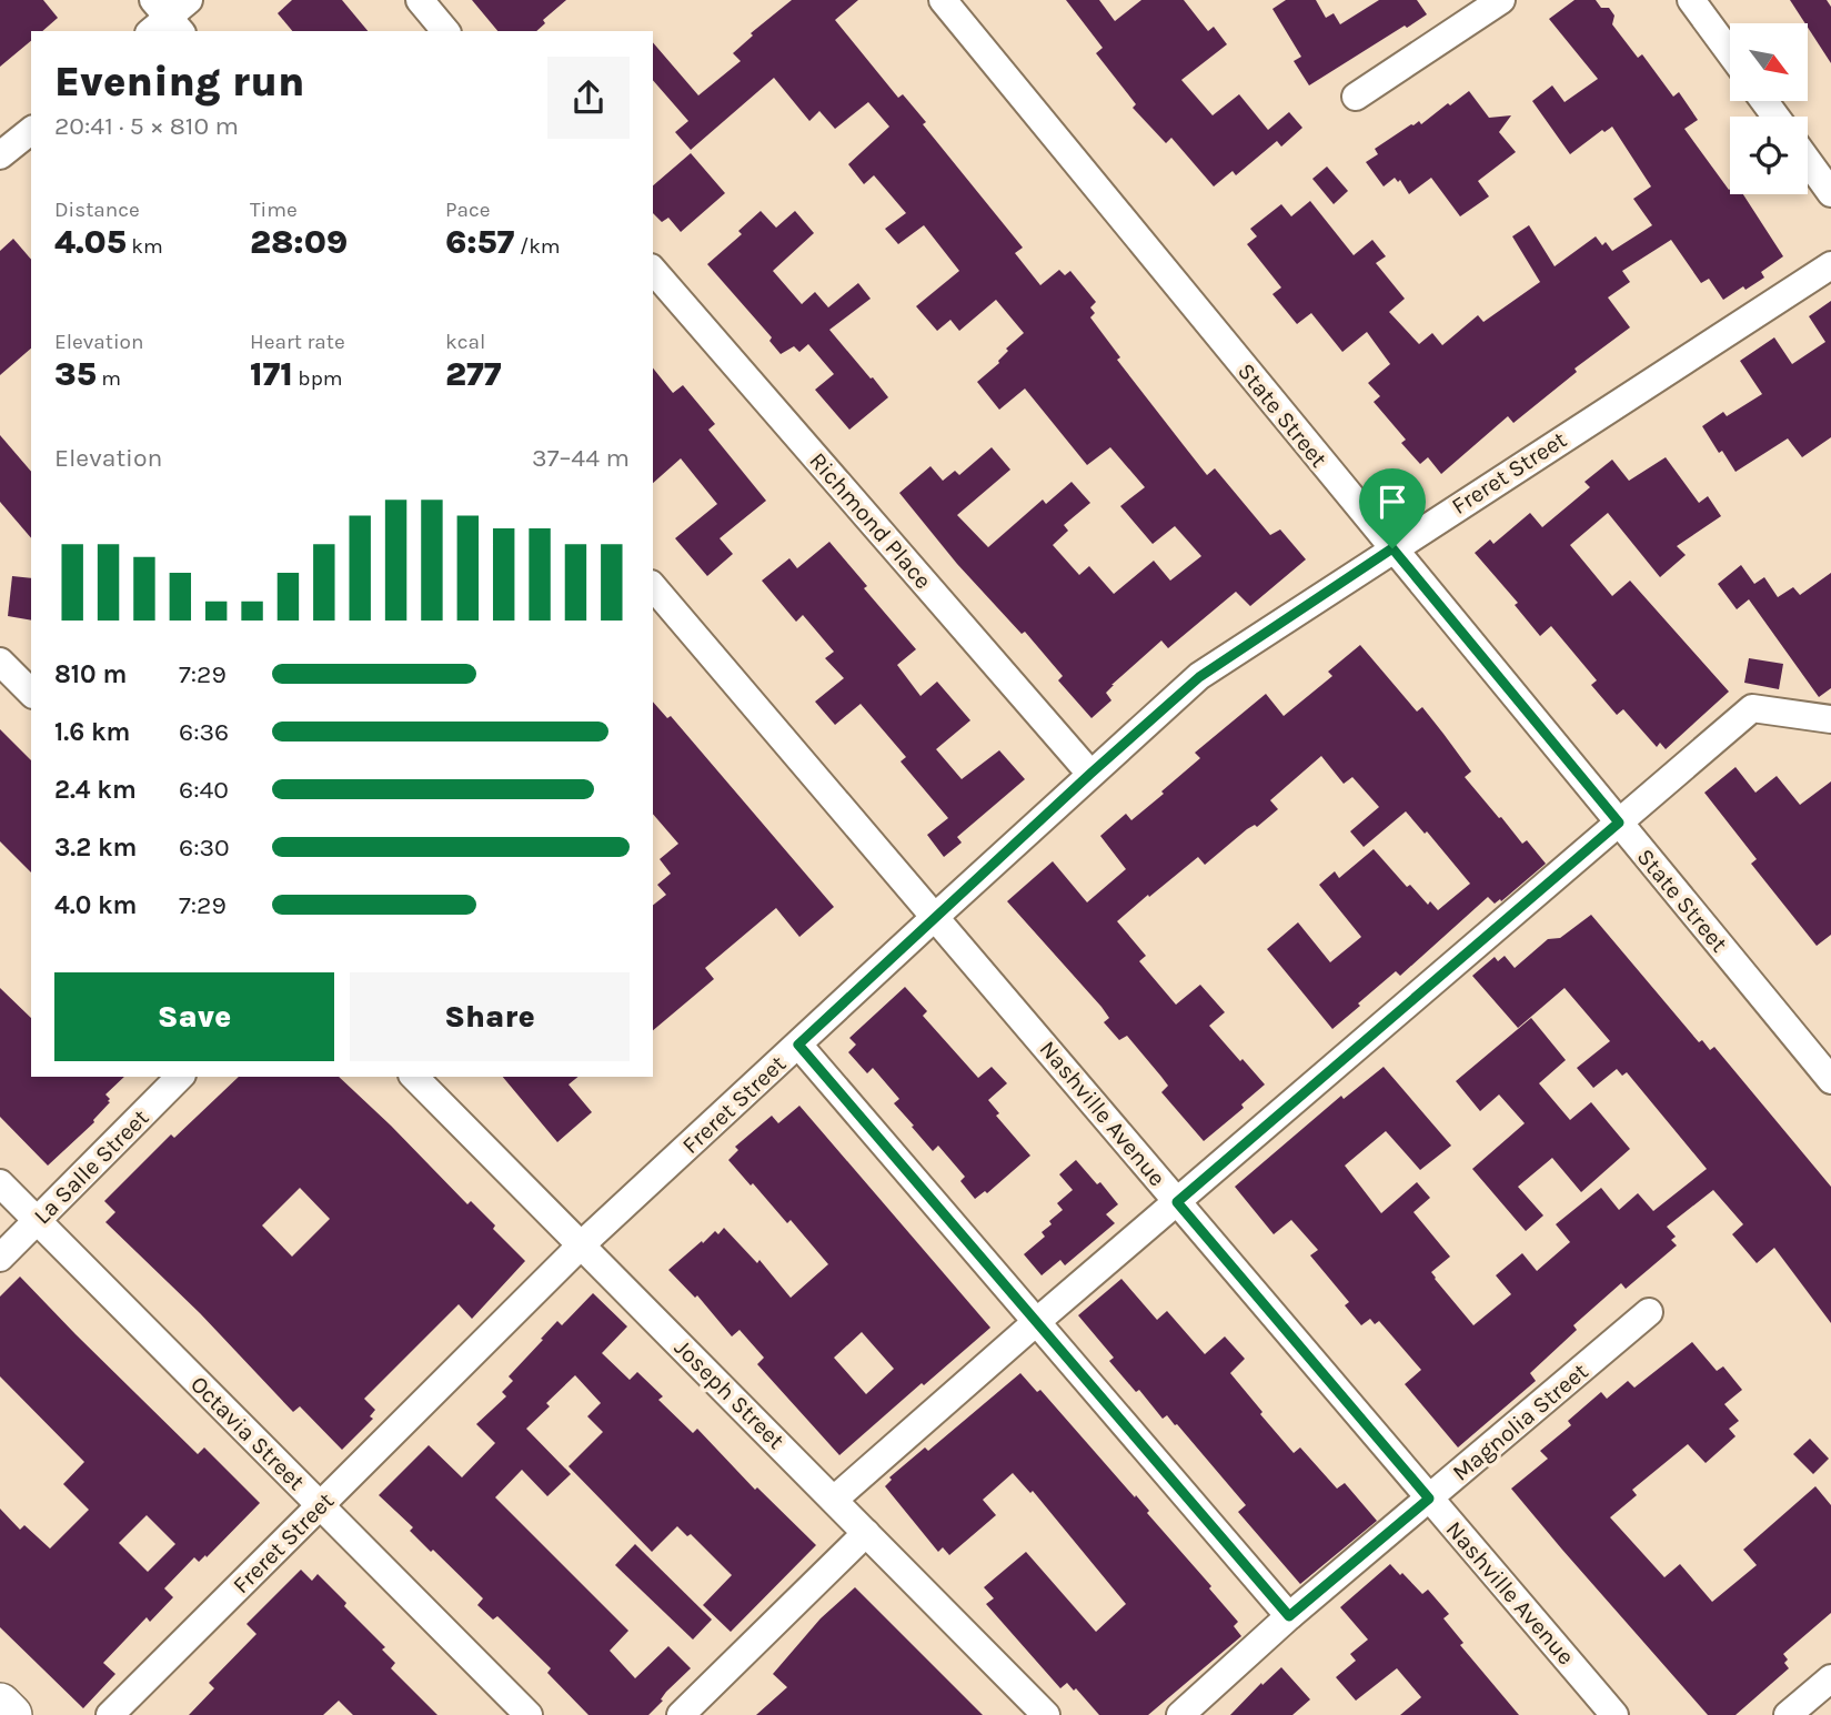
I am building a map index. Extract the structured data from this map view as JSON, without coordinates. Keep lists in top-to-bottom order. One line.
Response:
{"streets":{"street":["State Street","Freret Street","Richmond Place","Nashville Avenue","La Salle Street","Joseph Street","Magnolia Street","Octavia Street"]},"crossings":[["State Street","Freret Street"],["Freret Street","Richmond Place"],["Freret Street","Nashville Avenue"],["Freret Street","Joseph Street"],["Freret Street","Octavia Street"],["Nashville Avenue","Magnolia Street"],["La Salle Street","Octavia Street"]],"north":"bottom right","page":{"heading":["Evening run","20:41 · 5 × 810 m"],"stats":[["Distance","4.05 km"],["Time","28:09"],["Pace","6:57 /km"],["Elevation","35 m"],["Heart rate","171 bpm"],["kcal","277"]],"chart":["Elevation","37–44 m"],"list":[{"name":"810 m","note":"7:29"},{"name":"1.6 km","note":"6:36"},{"name":"2.4 km","note":"6:40"},{"name":"3.2 km","note":"6:30"},{"name":"4.0 km","note":"7:29"}],"buttons":["Save","Share"]}}
